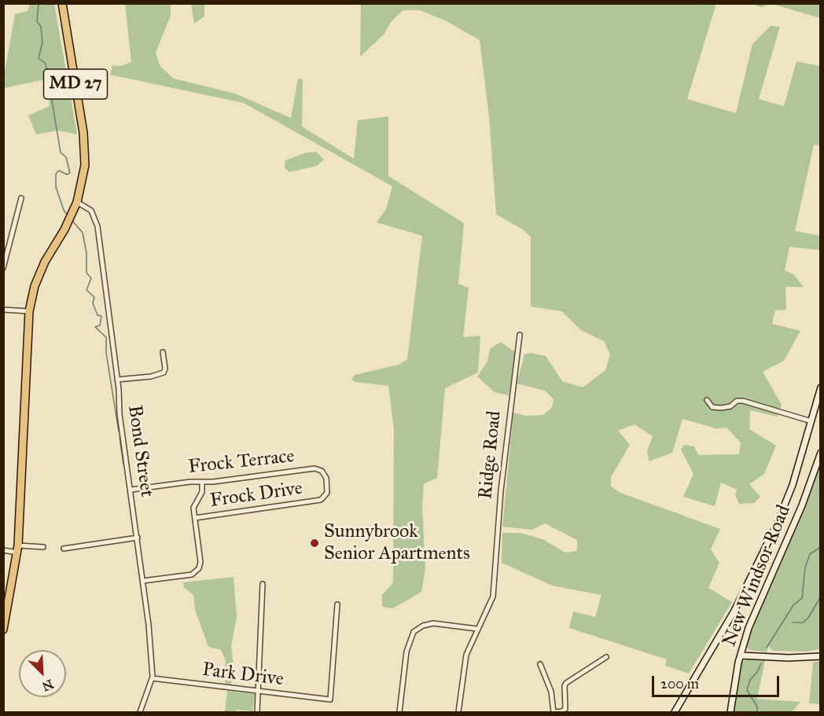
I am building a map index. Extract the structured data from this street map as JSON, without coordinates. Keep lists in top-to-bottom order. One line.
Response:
{"streets":{"highway":["MD 27"],"street":["Bond Street","Ridge Road","Frock Terrace","Frock Drive","New Windsor Road","Park Drive"]},"crossings":[["MD 27","Bond Street"],["Bond Street","Frock Terrace"],["Bond Street","Park Drive"],["Frock Terrace","Frock Drive"]],"places":["Sunnybrook Senior Apartments"],"scale_bar":"200 m","north":"bottom right"}
